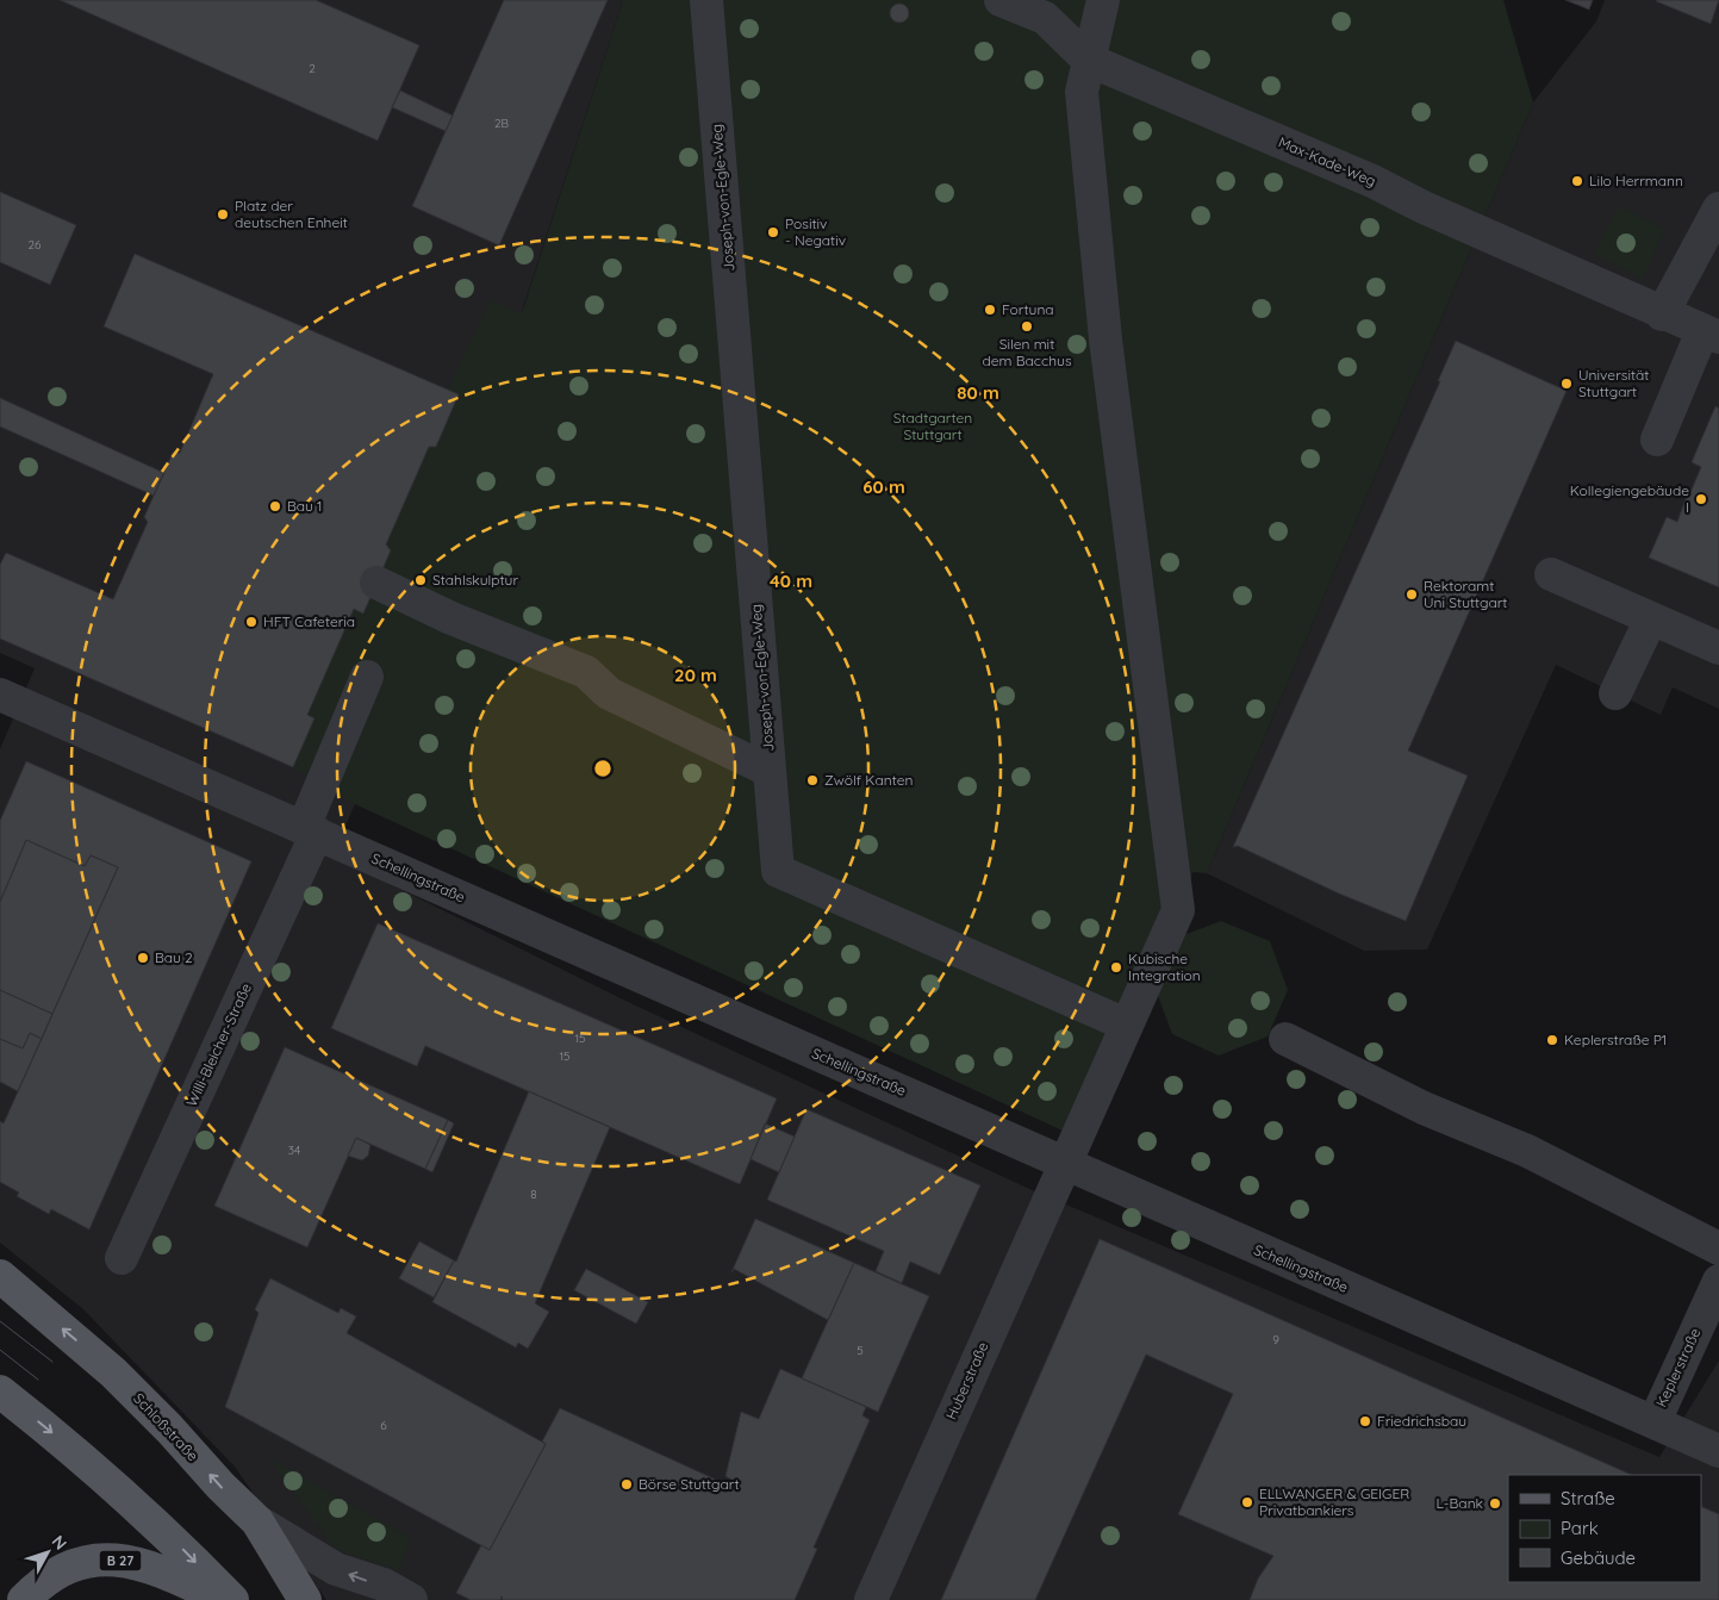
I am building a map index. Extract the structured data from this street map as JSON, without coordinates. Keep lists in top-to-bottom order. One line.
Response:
{"streets":{"main road":["Schloßstraße","B 27"],"street":["Max-Kade-Weg","Joseph-von-Egle-Weg","Schellingstraße","Willi-Bleicher-Straße","Keplerstraße","Huberstraße"]},"crossings":[["Max-Kade-Weg","Huberstraße"],["Joseph-von-Egle-Weg","Huberstraße"],["Schellingstraße","Willi-Bleicher-Straße"],["Schellingstraße","Keplerstraße"],["Schellingstraße","Huberstraße"]],"parks":["Stadtgarten Stuttgart"],"places":["Lilo Herrmann","Platz der deutschen Enheit","Positiv - Negativ","Fortuna","Silen mit dem Bacchus","Universität Stuttgart","Kollegiengebäude I","Bau 1","Stahlskulptur","Rektoramt Uni Stuttgart","HFT Cafeteria","Zwölf Kanten","Bau 2","Kubische Integration","Keplerstraße P1","Friedrichsbau","Börse Stuttgart","ELLWANGER & GEIGER Privatbankiers","L-Bank"],"house_numbers":["2","2B","26","15","15","34","8","9","5","6"],"legend":["Straße","Park","Gebäude"],"north":"top right","rings":["80 m","60 m","40 m","20 m"]}
